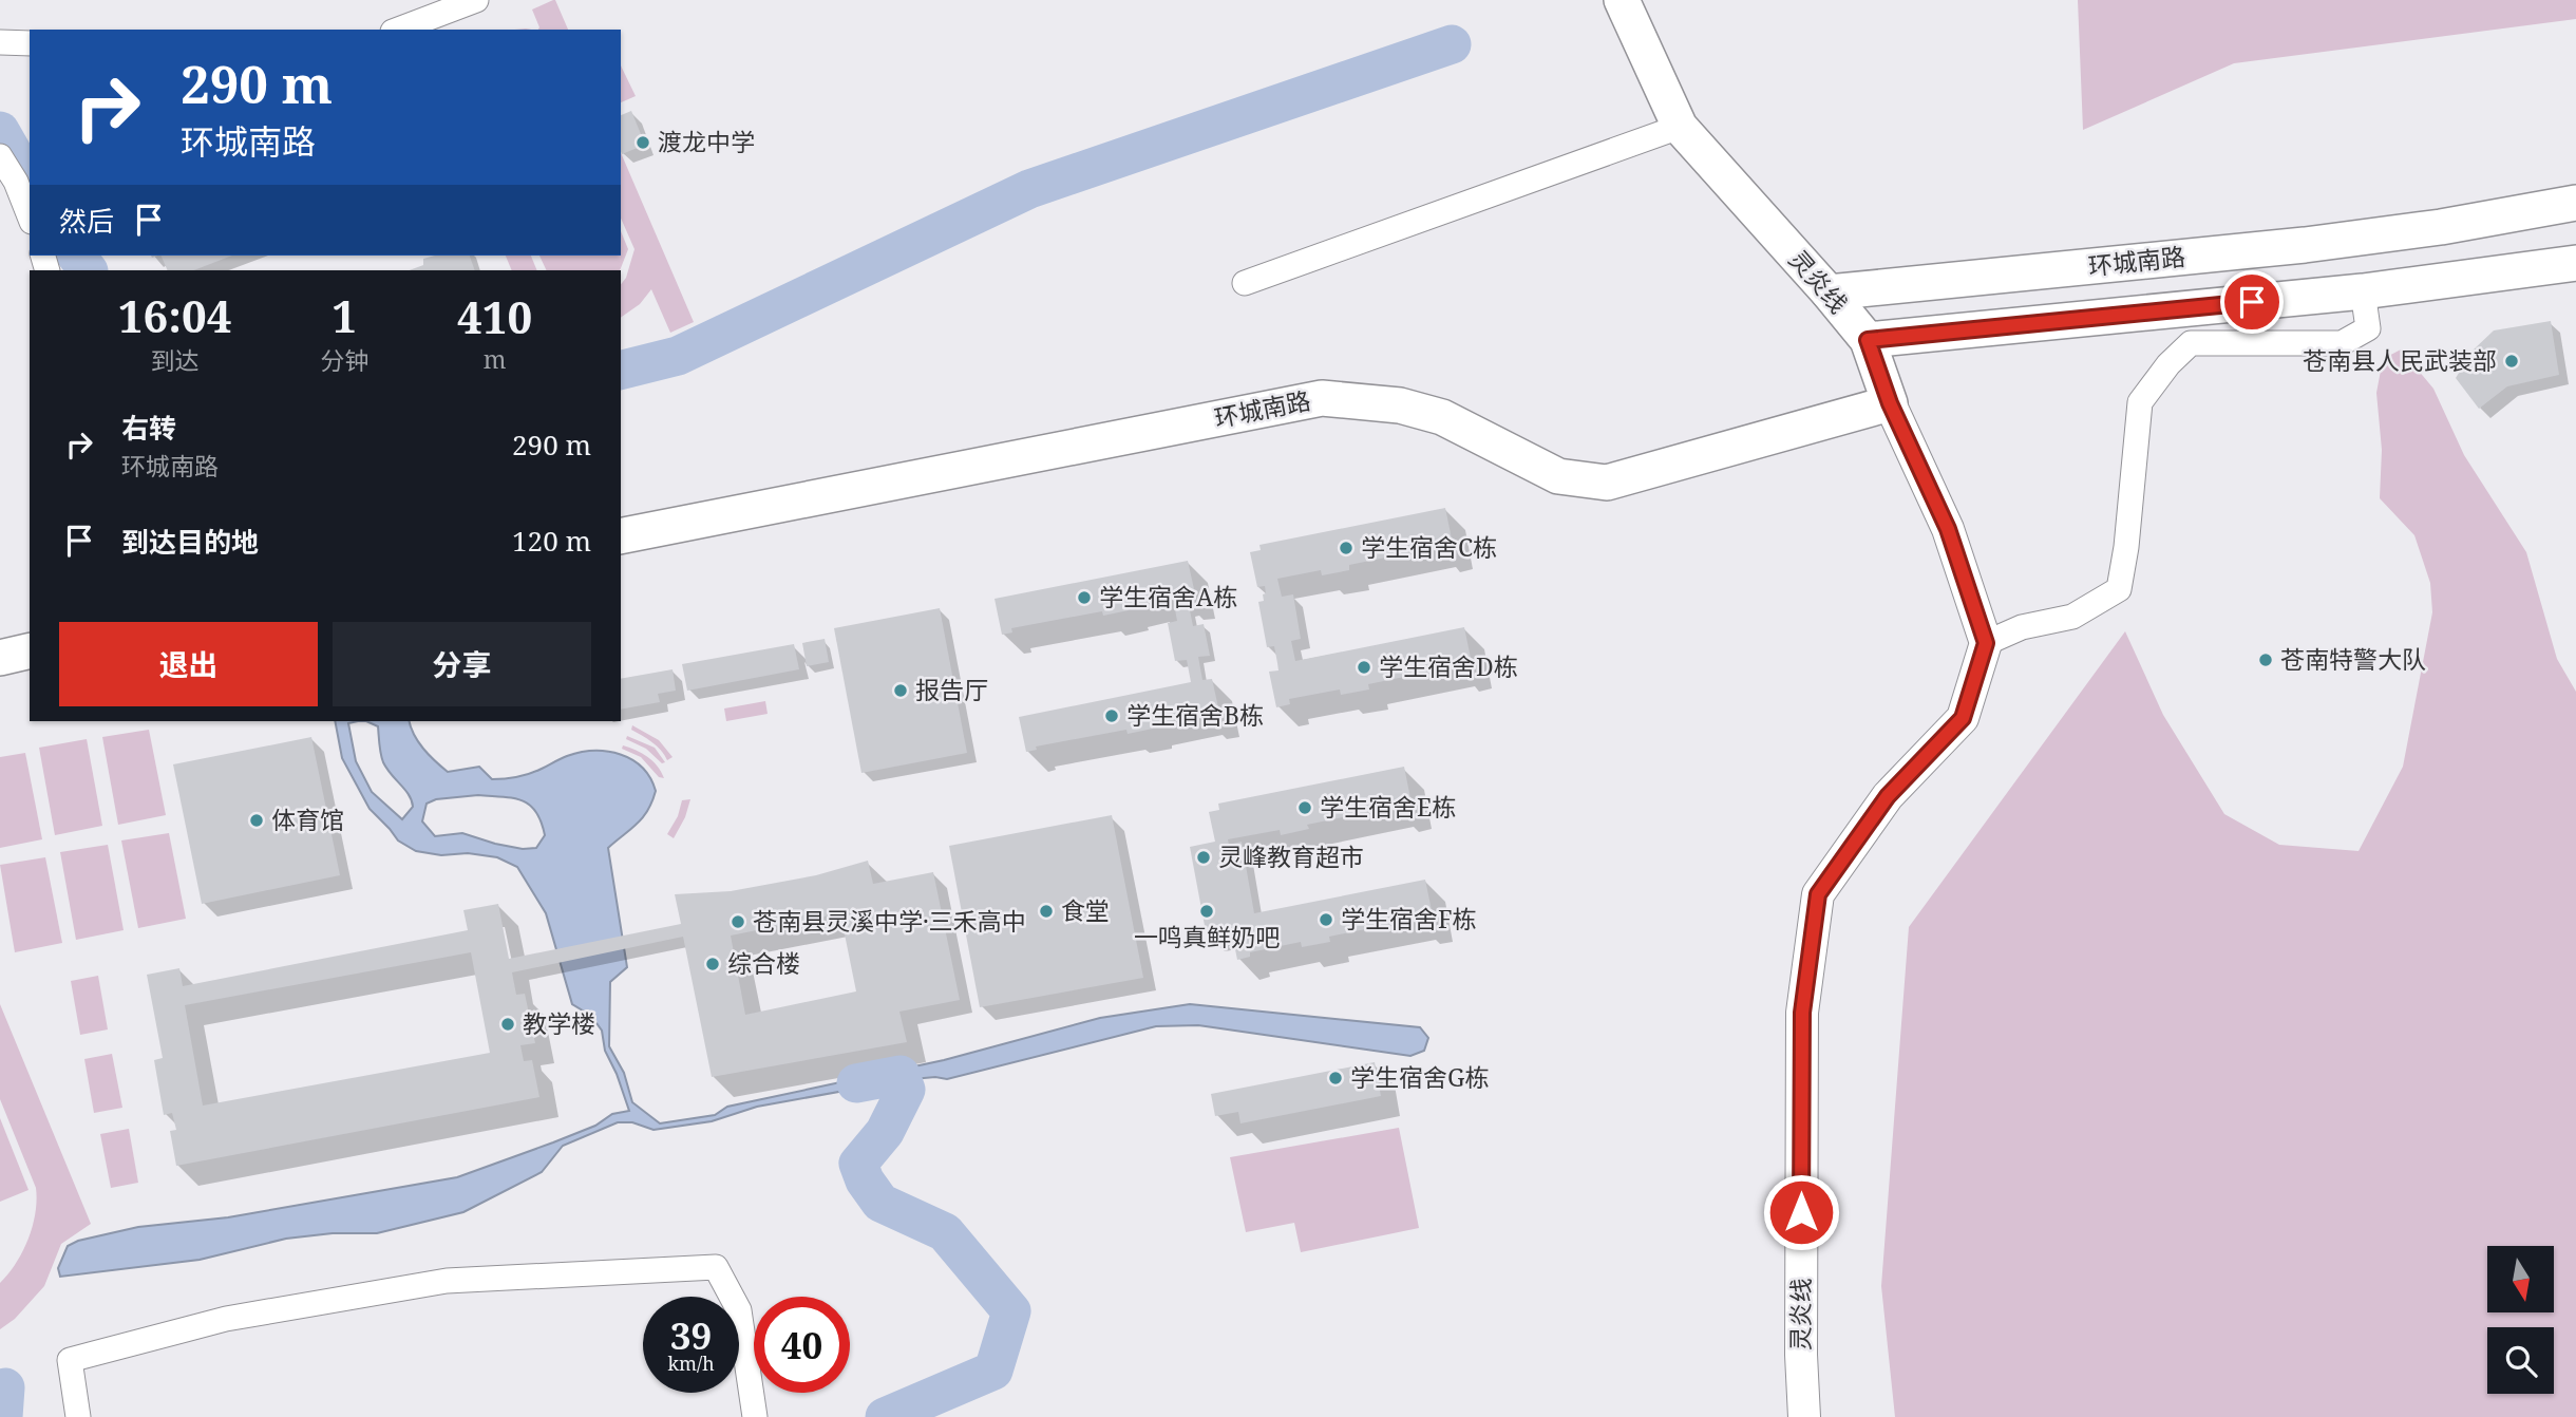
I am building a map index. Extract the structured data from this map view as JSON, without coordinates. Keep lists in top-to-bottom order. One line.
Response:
{"streets":{"main road":["环城南路","灵炎线"]},"crossings":[["环城南路","灵炎线"]],"places":["渡龙中学","苍南县人民武装部","学生宿舍C栋","学生宿舍A栋","苍南特警大队","学生宿舍D栋","报告厅","学生宿舍B栋","学生宿舍E栋","体育馆","灵峰教育超市","食堂","一鸣真鲜奶吧","学生宿舍F栋","苍南县灵溪中学·三禾高中","综合楼","教学楼","学生宿舍G栋"],"north":"bottom","page":{"turn":["290 m","环城南路"],"then":"然后","eta":["16:04","到达","1","分钟","410","m"],"list":[{"name":"右转","note":"环城南路","value":"290 m"},{"name":"到达目的地","value":"120 m"}],"buttons":["退出","分享"],"speed":"39 km/h","limit":"40"}}
